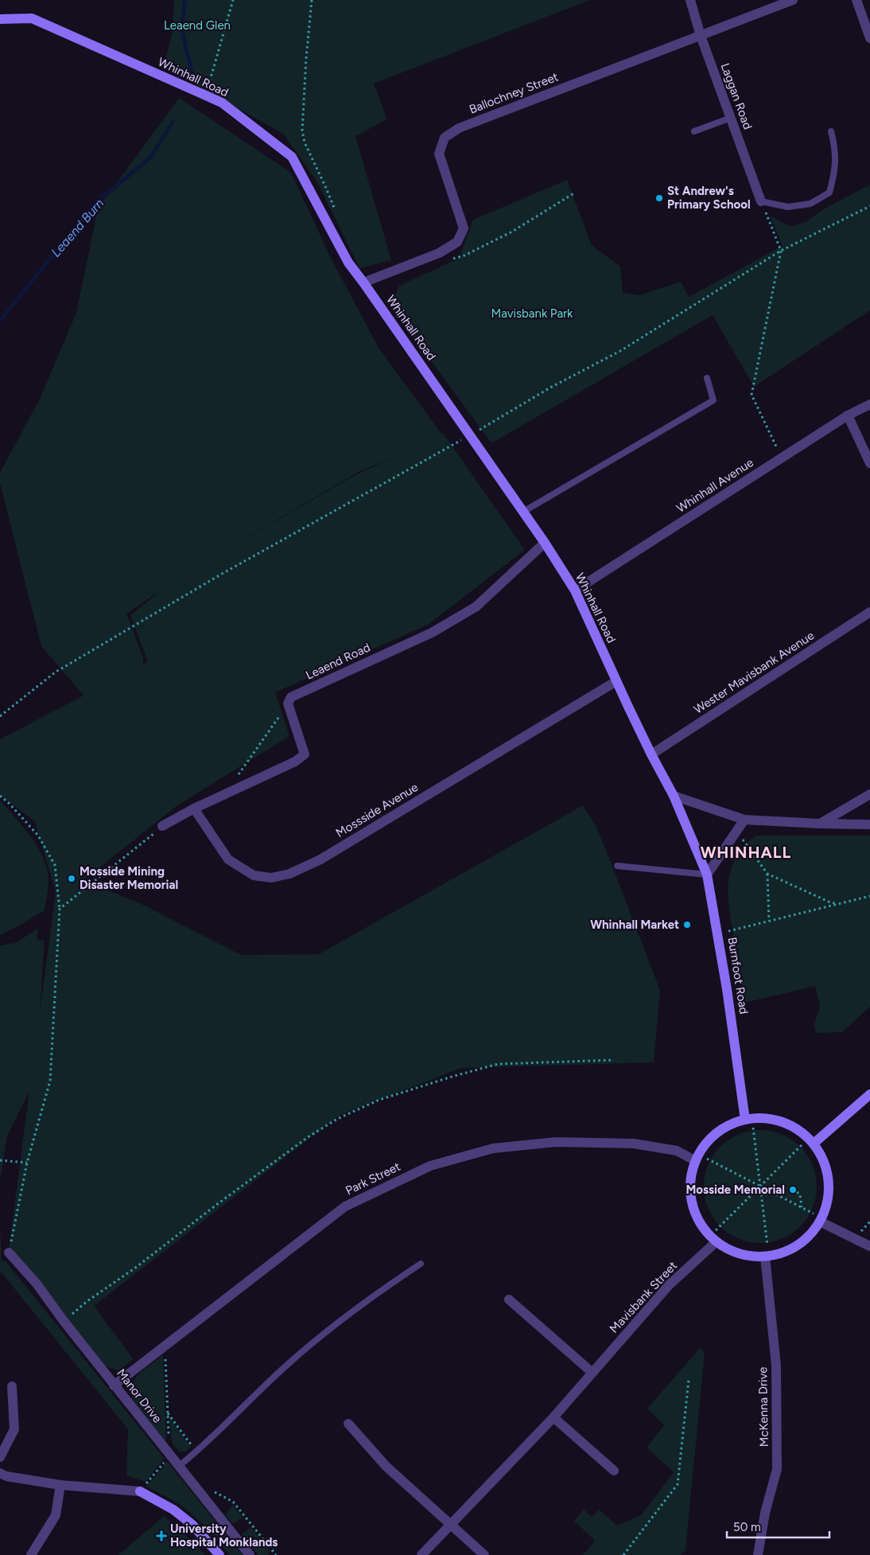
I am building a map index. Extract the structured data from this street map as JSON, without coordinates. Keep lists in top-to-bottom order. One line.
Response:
{"streets":{"street":["Whinhall Road","Ballochney Street","Laggan Road","Whinhall Avenue","Leaend Road","Wester Mavisbank Avenue","Mossside Avenue","Burnfoot Road","Park Street","Mavisbank Street","Manor Drive","McKenna Drive"]},"crossings":[["Whinhall Road","Ballochney Street"],["Whinhall Road","Whinhall Avenue"],["Whinhall Road","Leaend Road"],["Whinhall Road","Wester Mavisbank Avenue"],["Whinhall Road","Mossside Avenue"],["Whinhall Road","Burnfoot Road"],["Ballochney Street","Laggan Road"],["Park Street","Manor Drive"]],"districts":["WHINHALL"],"water":["Leaend Burn"],"parks":["Leaend Glen","Mavisbank Park"],"places":{"other":["St Andrew's Primary School","Mosside Mining Disaster Memorial","Whinhall Market","Mosside Memorial"],"health":["University Hospital Monklands"]},"scale_bar":"50 m"}
